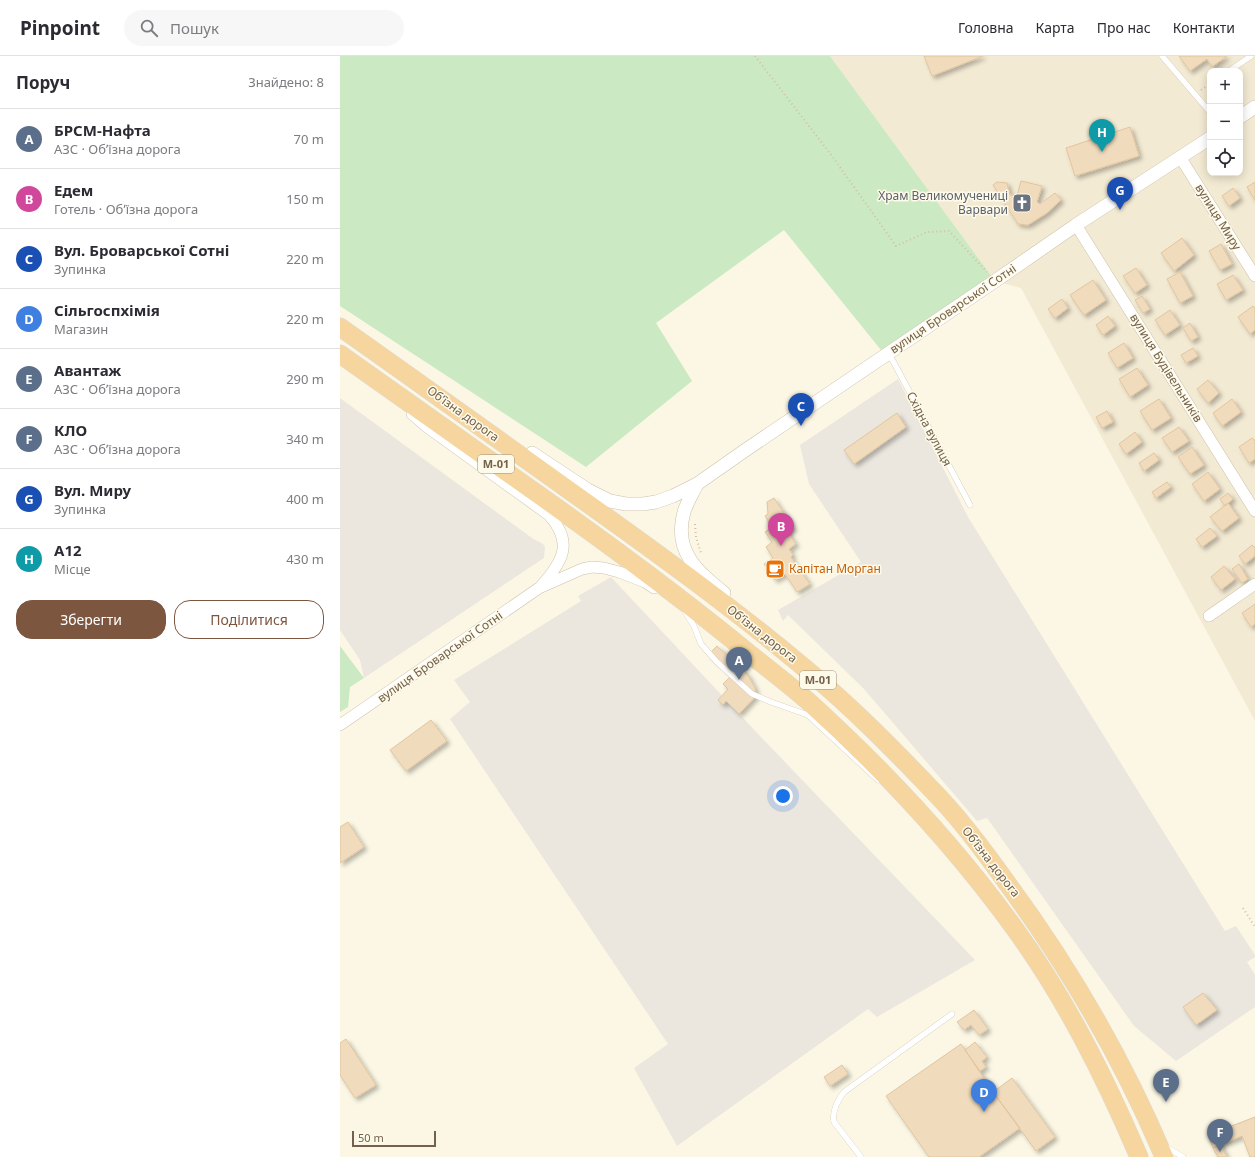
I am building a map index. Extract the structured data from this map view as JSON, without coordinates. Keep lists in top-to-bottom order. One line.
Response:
{"streets":{"highway":["Обʼїзна дорога","М-01"],"street":["вулиця Миру","вулиця Броварської Сотні","вулиця Будівельників"],"lane":["Східна вулиця"]},"crossings":[["вулиця Миру","вулиця Броварської Сотні"],["вулиця Броварської Сотні","вулиця Будівельників"],["вулиця Броварської Сотні","Обʼїзна дорога"],["вулиця Броварської Сотні","Східна вулиця"]],"places":{"church":["Храм Великомучениці Варвари"],"cafe":["Капітан Морган"]},"scale_bar":"50 m","page":{"header":"Pinpoint","search":"Пошук","nav":["Головна","Карта","Про нас","Контакти"],"heading":["Поруч","Знайдено: 8"],"map_buttons":["+","−"],"list":[{"mark":"A","name":"БРСМ-Нафта","note":"АЗС · Обʼїзна дорога","value":"70 m"},{"mark":"B","name":"Едем","note":"Готель · Обʼїзна дорога","value":"150 m"},{"mark":"C","name":"Вул. Броварської Cотні","note":"Зупинка","value":"220 m"},{"mark":"D","name":"Сільгоспхімія","note":"Магазин","value":"220 m"},{"mark":"E","name":"Авантаж","note":"АЗС · Обʼїзна дорога","value":"290 m"},{"mark":"F","name":"КЛО","note":"АЗС · Обʼїзна дорога","value":"340 m"},{"mark":"G","name":"Вул. Миру","note":"Зупинка","value":"400 m"},{"mark":"H","name":"А12","note":"Місце","value":"430 m"}],"pins":["H","G","C","B","A","E","D","F"],"buttons":["Зберегти","Поділитися"],"scale":"50 m"}}
